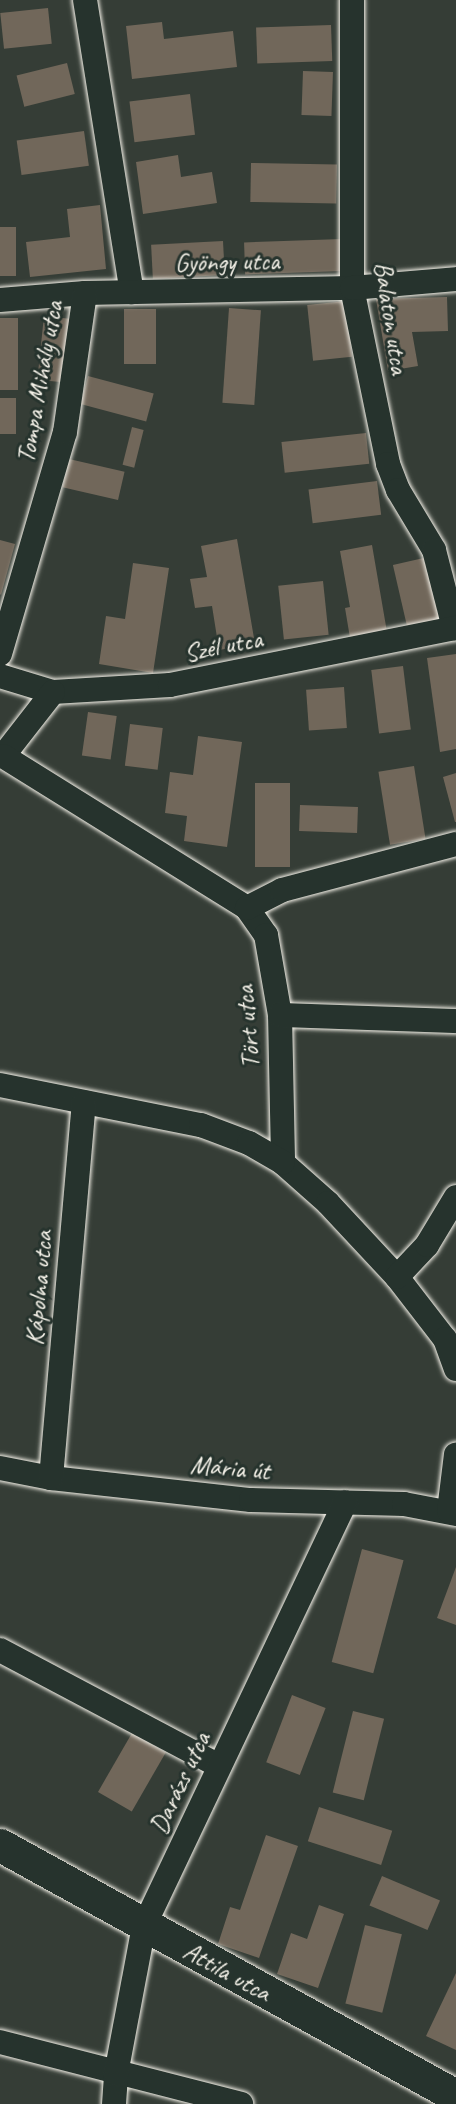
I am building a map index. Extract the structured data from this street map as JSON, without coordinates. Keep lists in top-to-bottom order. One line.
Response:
{"streets":{"main road":["Attila utca"],"street":["Gyöngy utca","Balaton utca","Tompa Mihály utca","Szél utca","Tört utca","Kápolna utca","Mária út","Darázs utca"]},"crossings":[["Gyöngy utca","Balaton utca"],["Gyöngy utca","Tompa Mihály utca"],["Balaton utca","Szél utca"],["Kápolna utca","Mária út"],["Mária út","Darázs utca"],["Darázs utca","Attila utca"]]}
